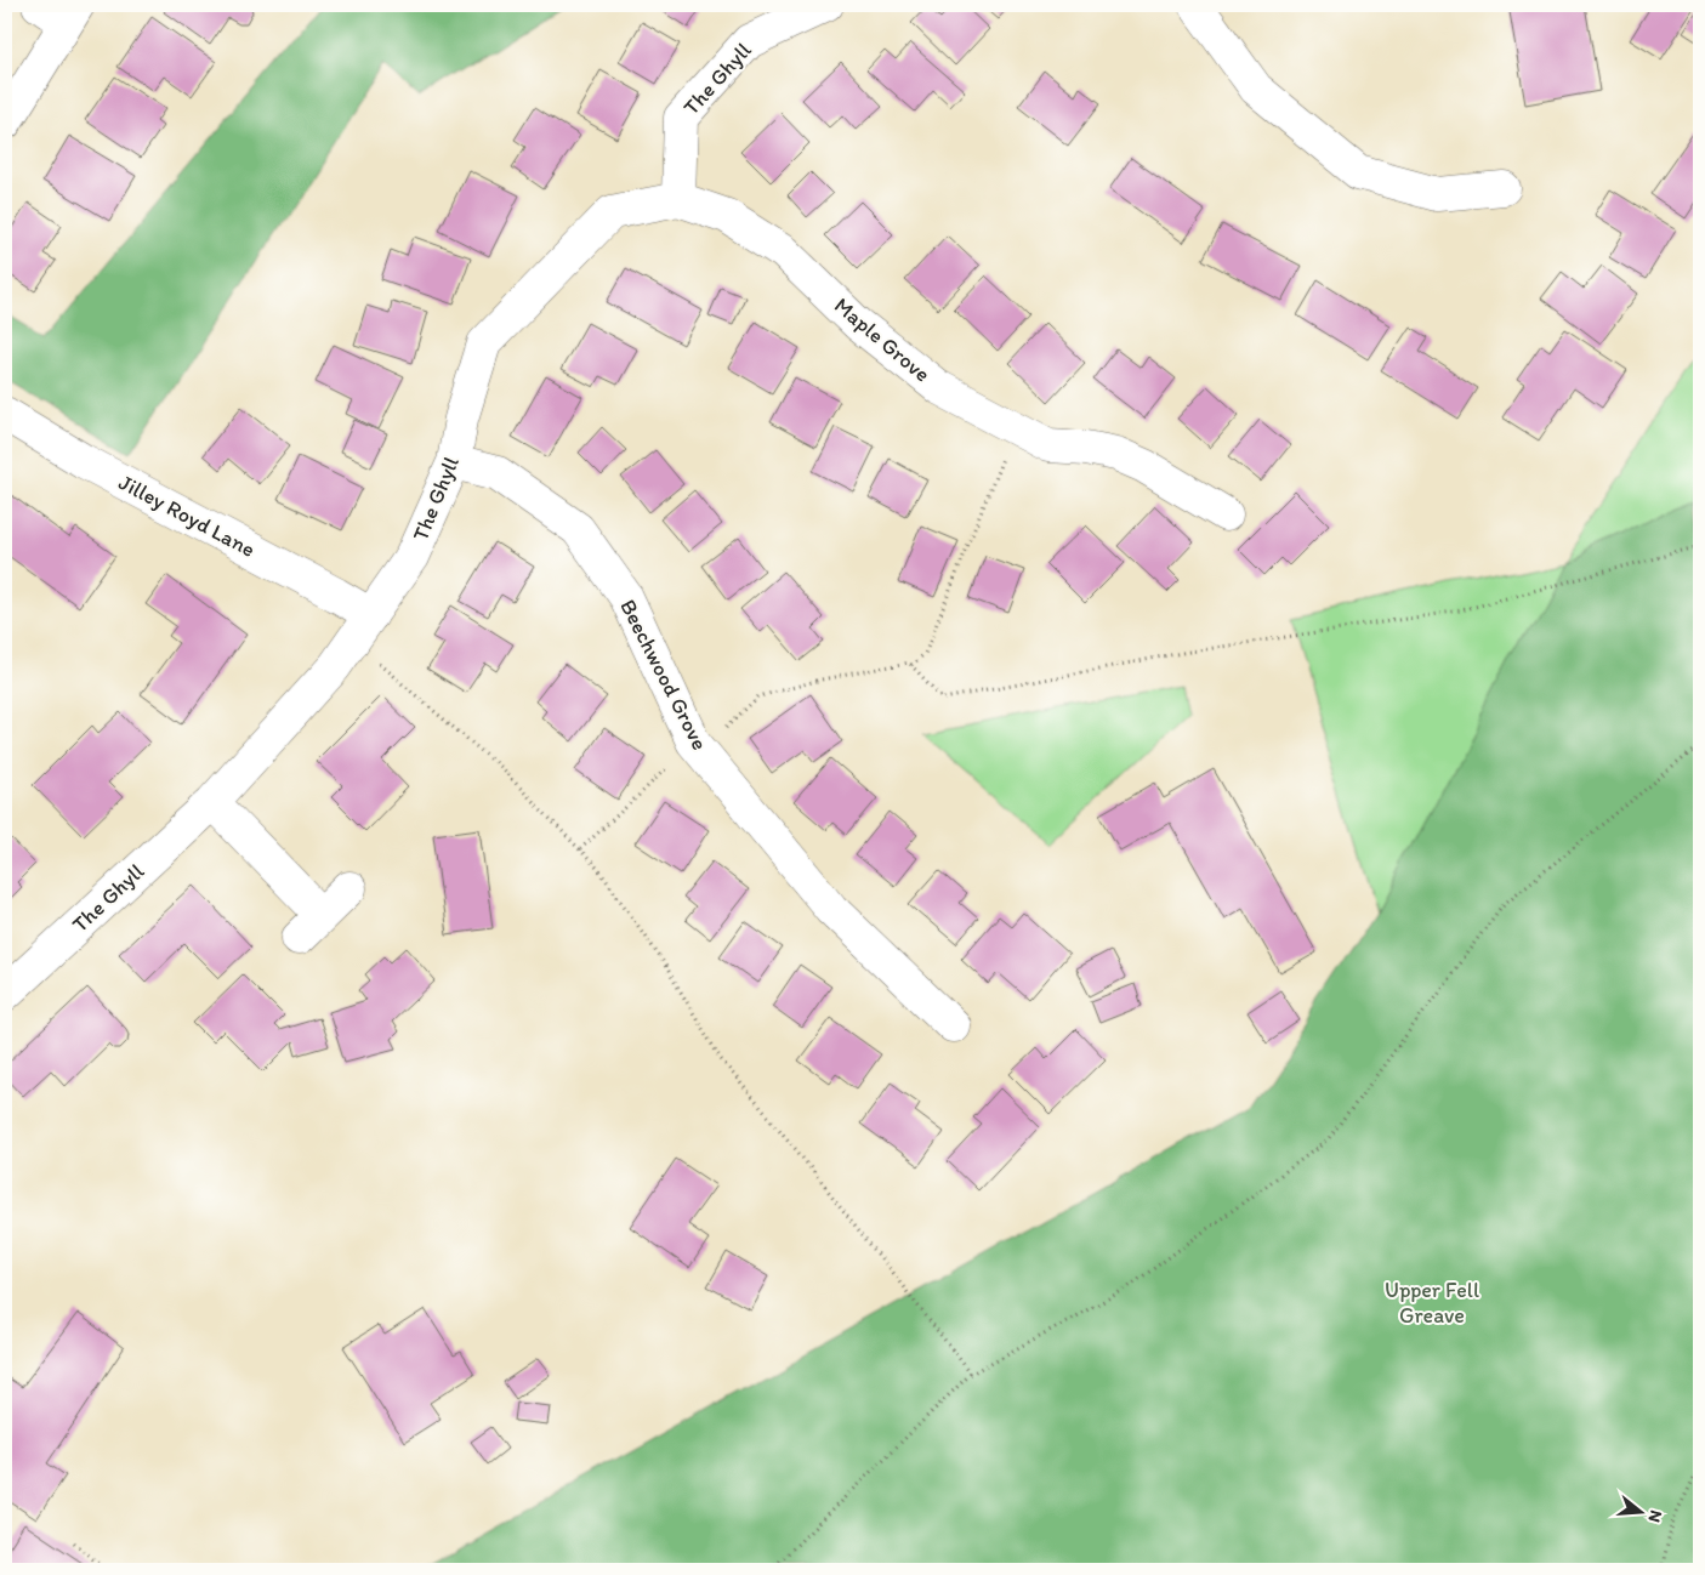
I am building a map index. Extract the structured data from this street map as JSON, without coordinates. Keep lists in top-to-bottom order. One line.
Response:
{"streets":{"street":["The Ghyll","Maple Grove","Jilley Royd Lane","Beechwood Grove"]},"crossings":[["The Ghyll","Maple Grove"],["The Ghyll","Jilley Royd Lane"],["The Ghyll","Beechwood Grove"]],"parks":["Upper Fell Greave"],"north":"right"}
